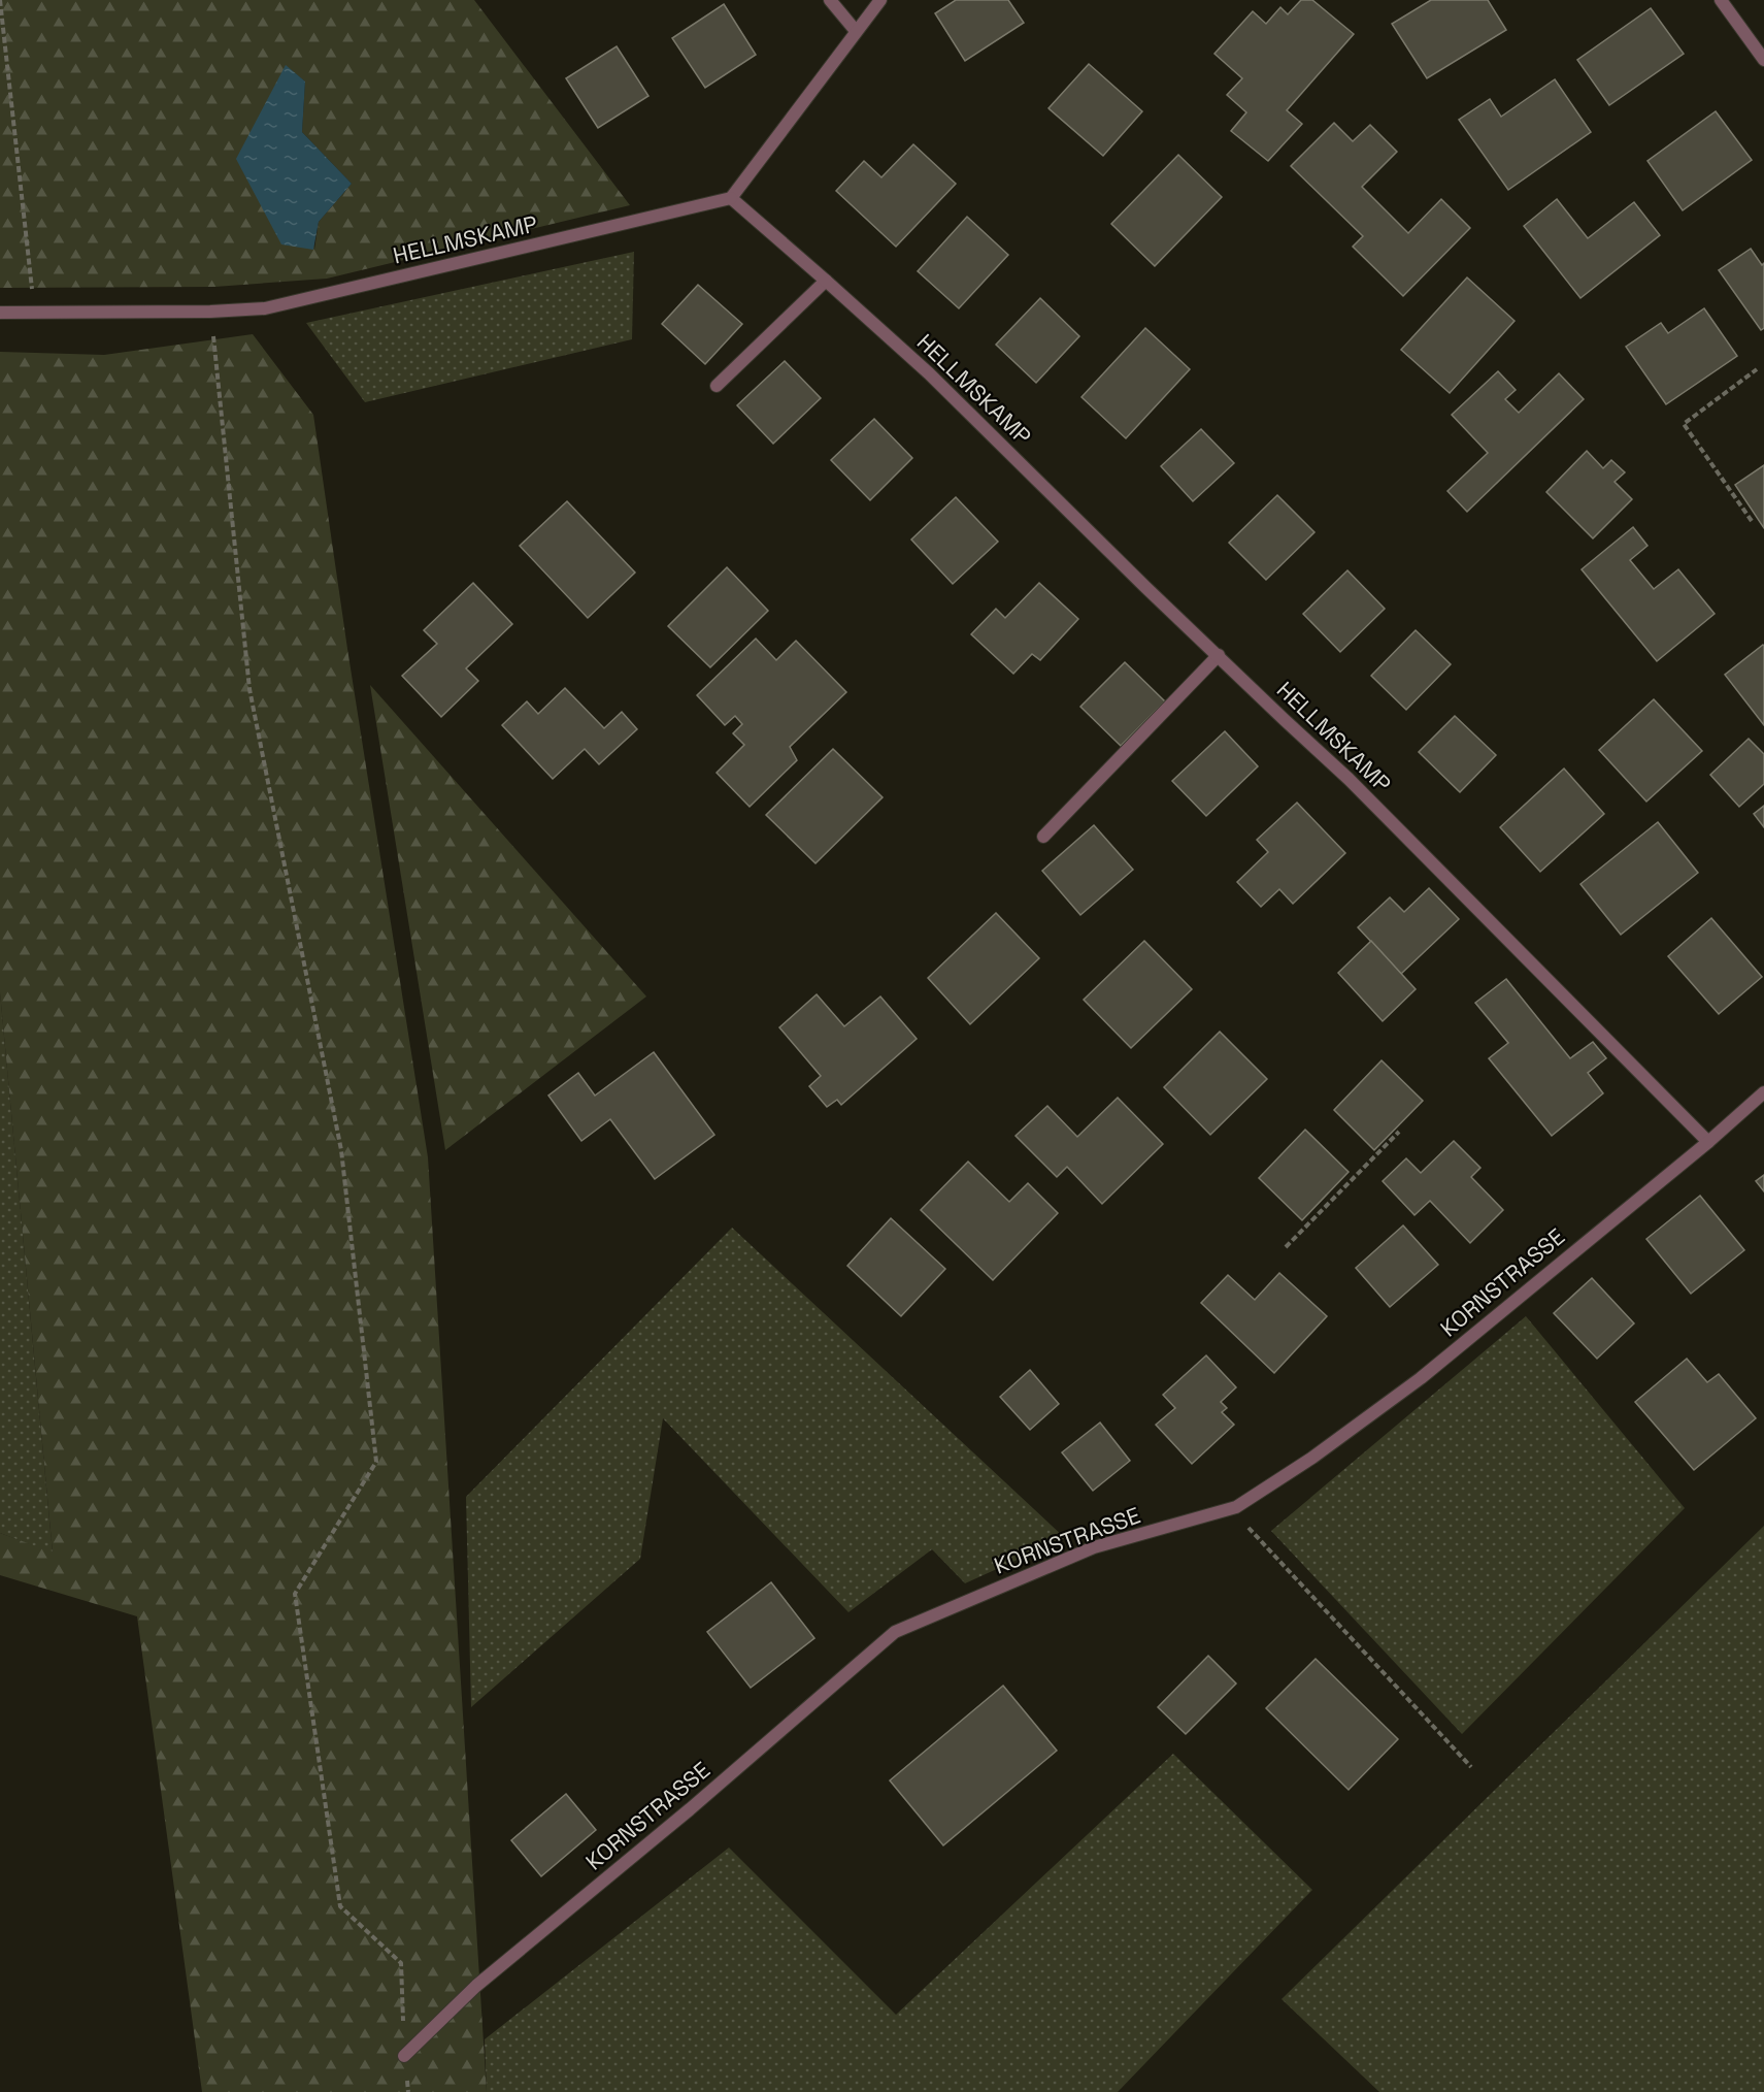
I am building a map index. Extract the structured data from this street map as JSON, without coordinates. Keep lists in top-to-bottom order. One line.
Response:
{"streets":{"street":["HELLMSKAMP","KORNSTRASSE"]},"crossings":[["HELLMSKAMP","KORNSTRASSE"]]}
